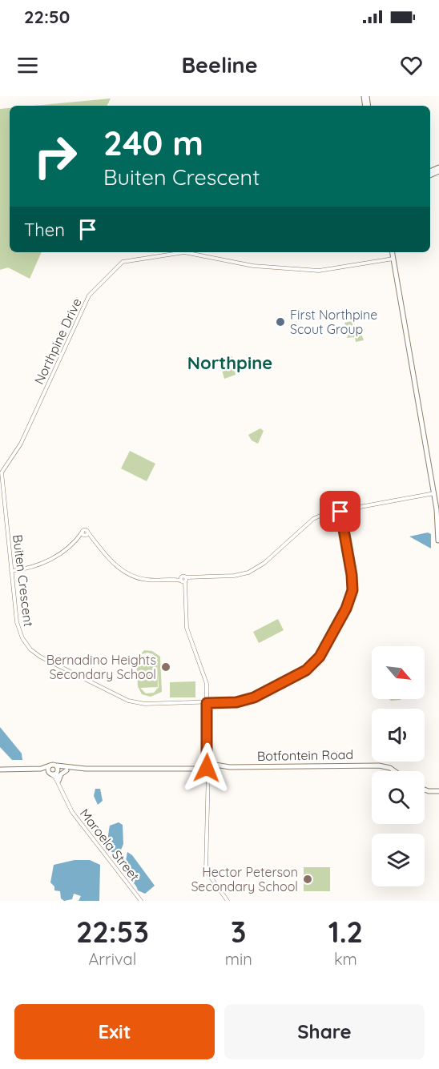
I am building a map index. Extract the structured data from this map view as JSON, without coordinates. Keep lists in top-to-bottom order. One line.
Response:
{"streets":{"main road":["Botfontein Road"],"street":["Northpine Drive","Buiten Crescent","Maroela Street"]},"crossings":[["Northpine Drive","Buiten Crescent"],["Botfontein Road","Maroela Street"]],"districts":["Northpine"],"places":["First Northpine Scout Group","Bernadino Heights Secondary School","Hector Peterson Secondary School"],"north":"bottom right","page":{"status":"22:50","header":"Beeline","turn":["240 m","Buiten Crescent"],"then":"Then","eta":["22:53","Arrival","3","min","1.2","km"],"buttons":["Exit","Share"]}}
